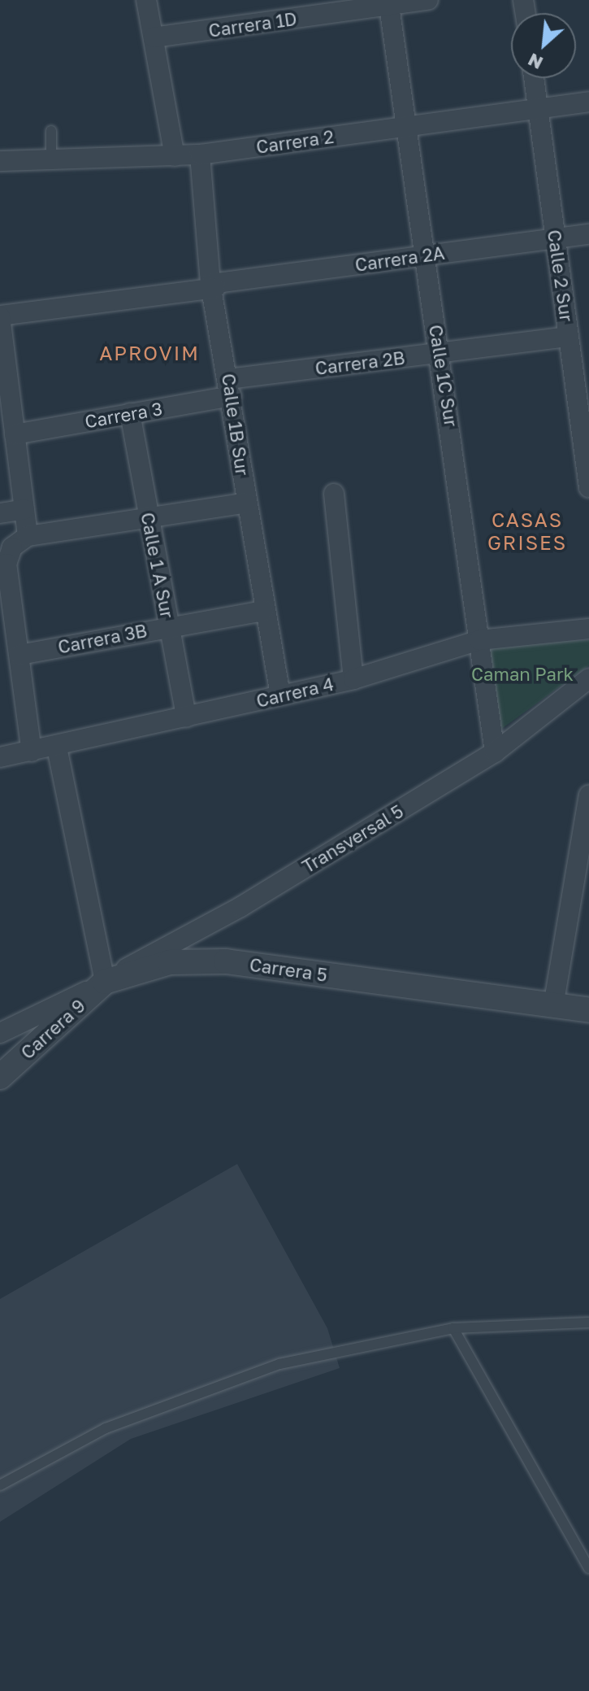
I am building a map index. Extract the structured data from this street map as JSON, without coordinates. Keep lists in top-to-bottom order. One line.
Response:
{"streets":{"street":["Carrera 1D","Carrera 2","Carrera 2A","Calle 2 Sur","Carrera 2B","Calle 1C Sur","Carrera 3","Calle 1B Sur","Calle 1 A Sur","Carrera 3B","Carrera 4","Transversal 5","Carrera 5","Carrera 9"]},"crossings":[["Carrera 1D","Calle 1C Sur"],["Carrera 2","Calle 2 Sur"],["Carrera 2","Calle 1C Sur"],["Carrera 2","Calle 1B Sur"],["Carrera 2A","Calle 2 Sur"],["Carrera 2A","Calle 1C Sur"],["Carrera 2A","Calle 1B Sur"],["Calle 2 Sur","Carrera 2B"],["Carrera 2B","Calle 1C Sur"],["Carrera 2B","Carrera 3"],["Carrera 2B","Calle 1B Sur"],["Calle 1C Sur","Carrera 4"],["Calle 1C Sur","Transversal 5"],["Carrera 3","Calle 1B Sur"],["Carrera 3","Calle 1 A Sur"],["Calle 1B Sur","Carrera 3B"],["Calle 1B Sur","Carrera 4"],["Calle 1 A Sur","Carrera 3B"],["Calle 1 A Sur","Carrera 4"],["Transversal 5","Carrera 5"],["Transversal 5","Carrera 9"],["Carrera 5","Carrera 9"]],"districts":["APROVIM","CASAS GRISES"],"parks":["Caman Park"],"north":"bottom left"}
